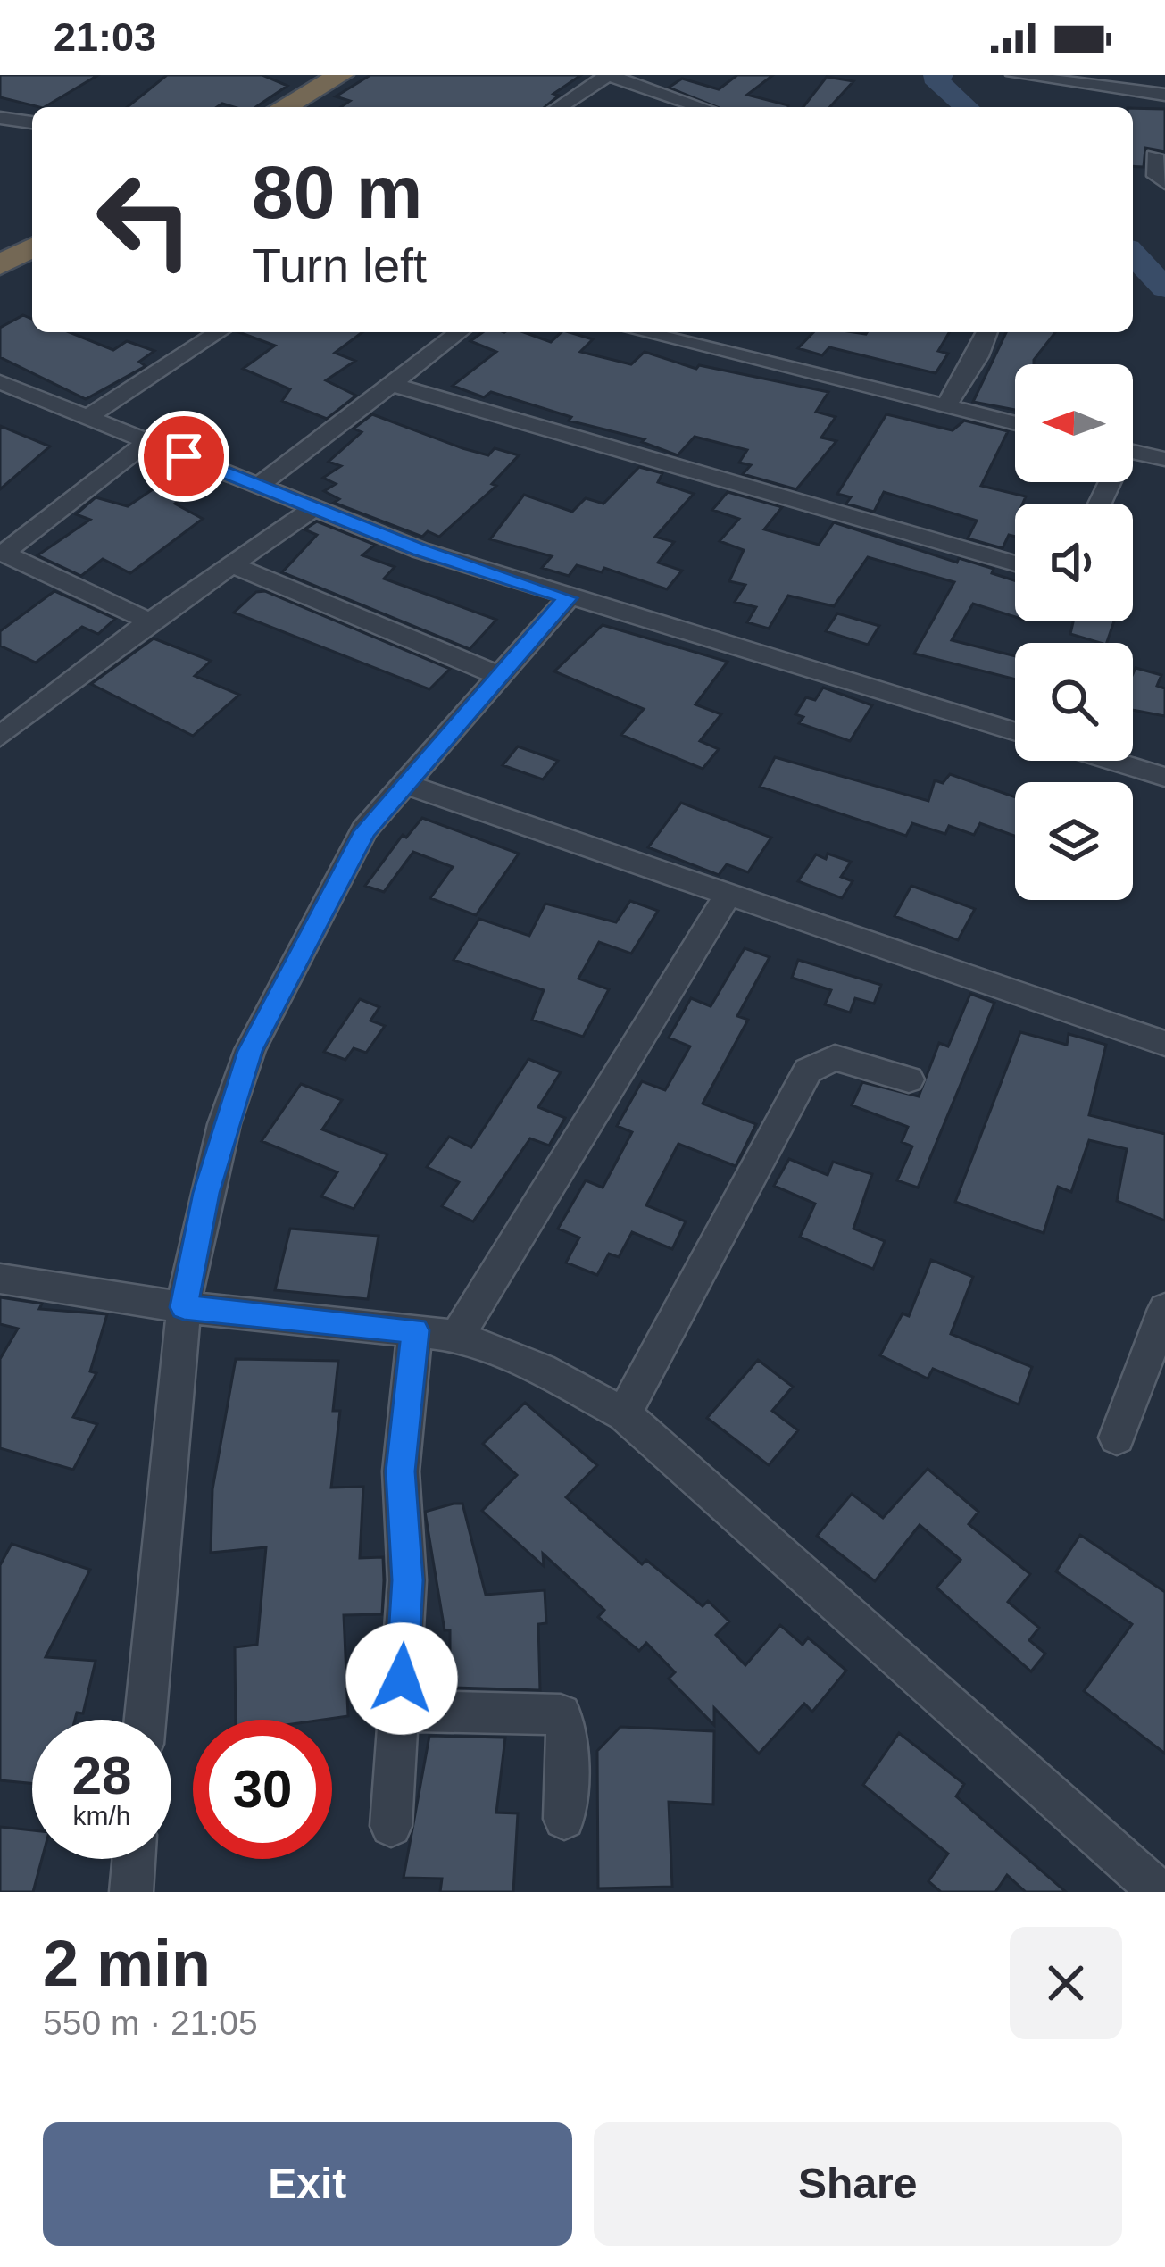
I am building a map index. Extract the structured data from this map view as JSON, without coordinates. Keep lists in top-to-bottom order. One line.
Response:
{"north":"left","page":{"status":"21:03","turn":["80 m","Turn left"],"speed":"28 km/h","limit":"30","heading":["2 min","550 m · 21:05"],"buttons":["Exit","Share"]}}
